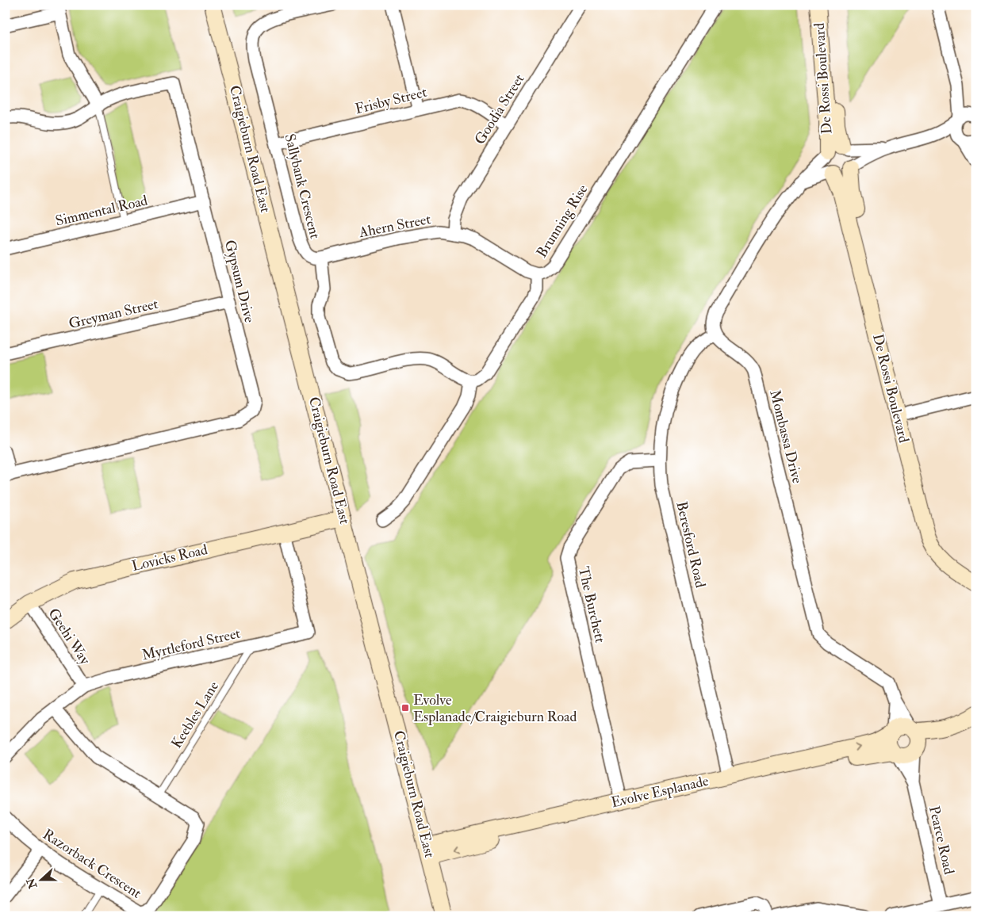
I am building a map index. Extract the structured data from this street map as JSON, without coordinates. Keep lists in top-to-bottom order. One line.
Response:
{"streets":{"street":["De Rossi Boulevard","Frisby Street","Goodia Street","Craigieburn Road East","Sallybank Crescent","Simmental Road","Brunning Rise","Ahern Street","Gypsum Drive","Greyman Street","Mombassa Drive","Beresford Road","Lovicks Road","The Burchett","Geehi Way","Myrtleford Street","Evolve Esplanade","Pearce Road","Razorback Crescent"],"lane":["Keebles Lane"]},"crossings":[["Frisby Street","Goodia Street"],["Frisby Street","Sallybank Crescent"],["Goodia Street","Ahern Street"],["Craigieburn Road East","Lovicks Road"],["Craigieburn Road East","Evolve Esplanade"],["Sallybank Crescent","Brunning Rise"],["Sallybank Crescent","Ahern Street"],["Simmental Road","Gypsum Drive"],["Brunning Rise","Ahern Street"],["Gypsum Drive","Greyman Street"],["Mombassa Drive","Beresford Road"],["Mombassa Drive","Evolve Esplanade"],["Mombassa Drive","Pearce Road"],["Beresford Road","The Burchett"],["Beresford Road","Evolve Esplanade"],["Lovicks Road","Geehi Way"],["Lovicks Road","Myrtleford Street"],["The Burchett","Evolve Esplanade"],["Geehi Way","Myrtleford Street"],["Myrtleford Street","Keebles Lane"],["Myrtleford Street","Razorback Crescent"],["Keebles Lane","Razorback Crescent"],["Evolve Esplanade","Pearce Road"]],"places":{"transit":["Evolve Esplanade/Craigieburn Road"]},"north":"left"}
